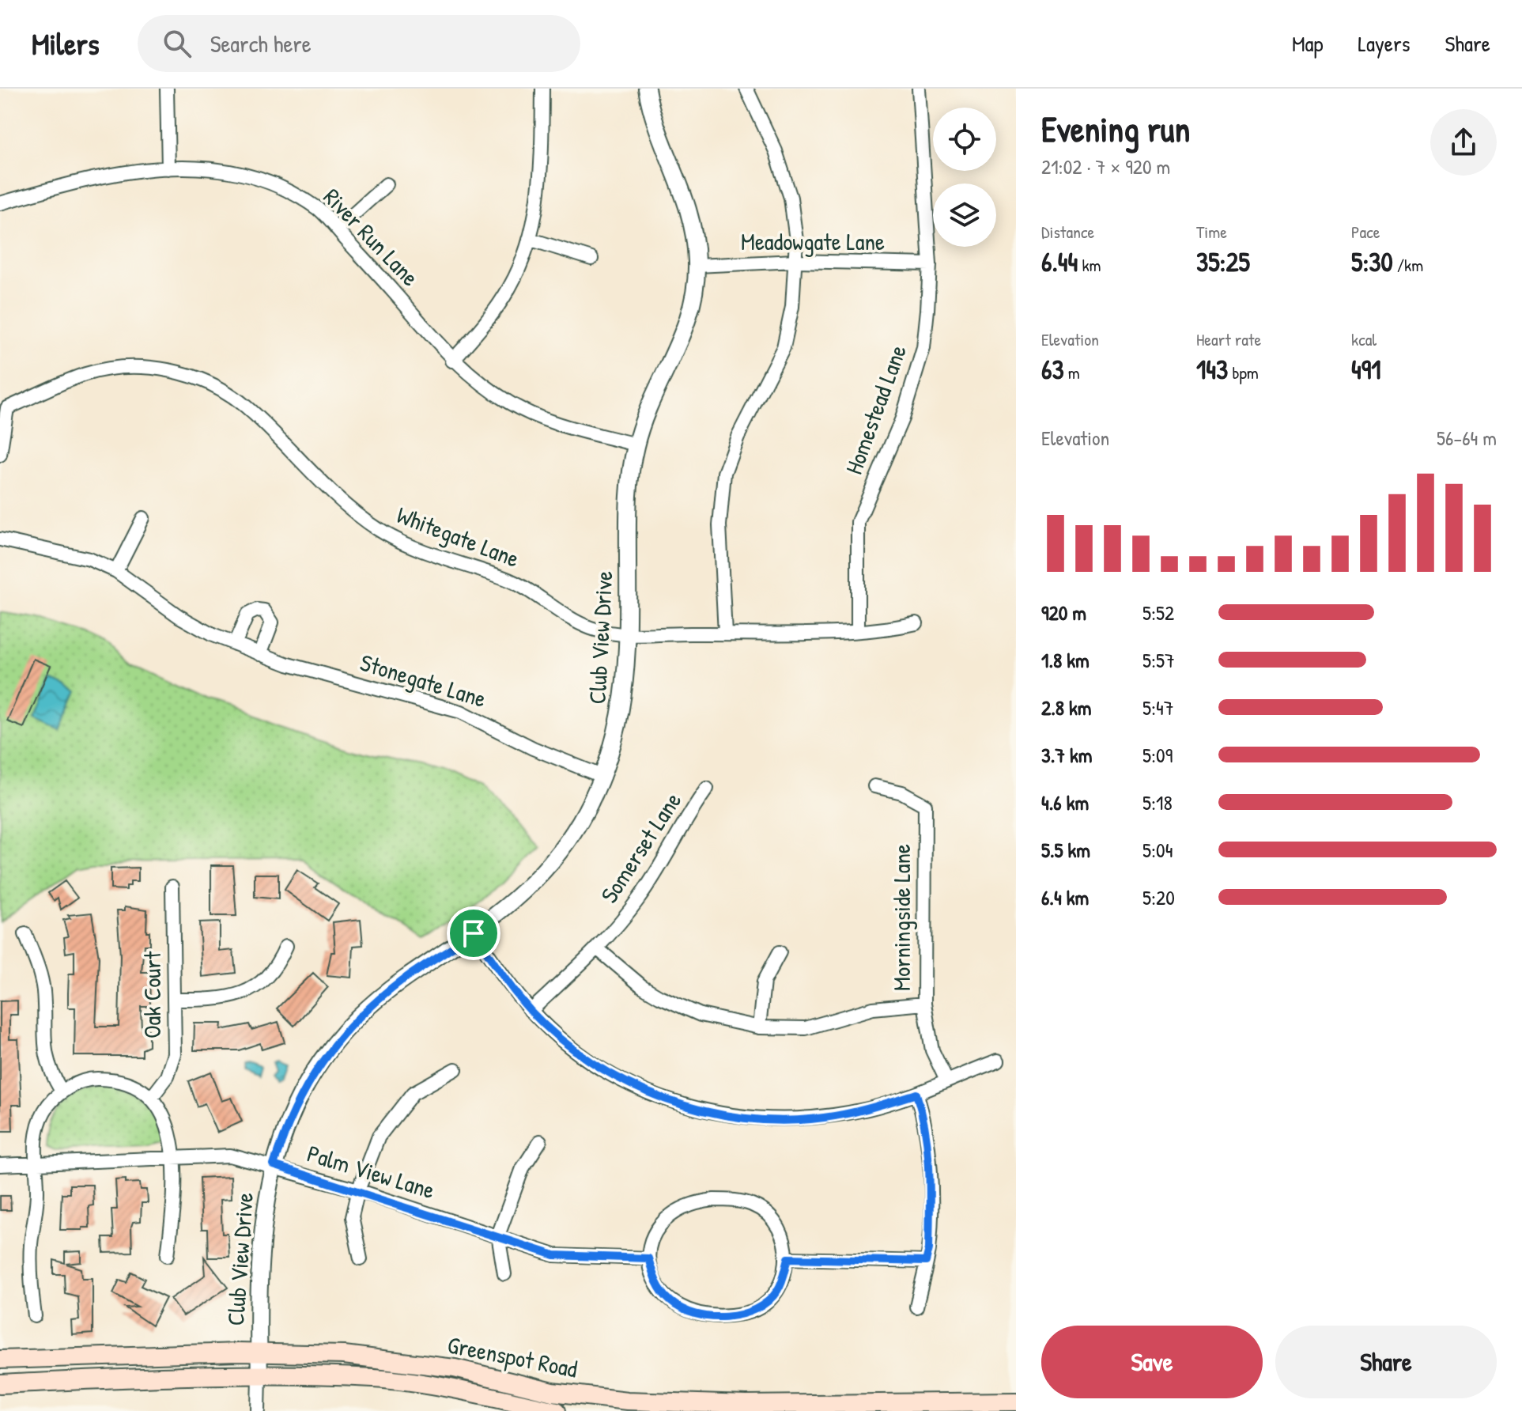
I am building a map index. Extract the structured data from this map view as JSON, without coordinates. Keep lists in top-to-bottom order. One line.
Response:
{"streets":{"main road":["Greenspot Road"],"street":["River Run Lane","Meadowgate Lane","Homestead Lane","Whitegate Lane","Club View Drive","Stonegate Lane","Somerset Lane","Morningside Lane","Oak Court","Palm View Lane"]},"crossings":[["River Run Lane","Club View Drive"],["Meadowgate Lane","Homestead Lane"],["Meadowgate Lane","Club View Drive"],["Homestead Lane","Whitegate Lane"],["Whitegate Lane","Club View Drive"],["Club View Drive","Stonegate Lane"],["Club View Drive","Palm View Lane"],["Club View Drive","Greenspot Road"]],"page":{"header":"Milers","search":"Search here","nav":["Map","Layers","Share"],"heading":["Evening run","21:02 · 7 × 920 m"],"stats":[["Distance","6.44 km"],["Time","35:25"],["Pace","5:30 /km"],["Elevation","63 m"],["Heart rate","143 bpm"],["kcal","491"]],"chart":["Elevation","56–64 m"],"list":[{"name":"920 m","note":"5:52"},{"name":"1.8 km","note":"5:57"},{"name":"2.8 km","note":"5:47"},{"name":"3.7 km","note":"5:09"},{"name":"4.6 km","note":"5:18"},{"name":"5.5 km","note":"5:04"},{"name":"6.4 km","note":"5:20"}],"buttons":["Save","Share"]}}
